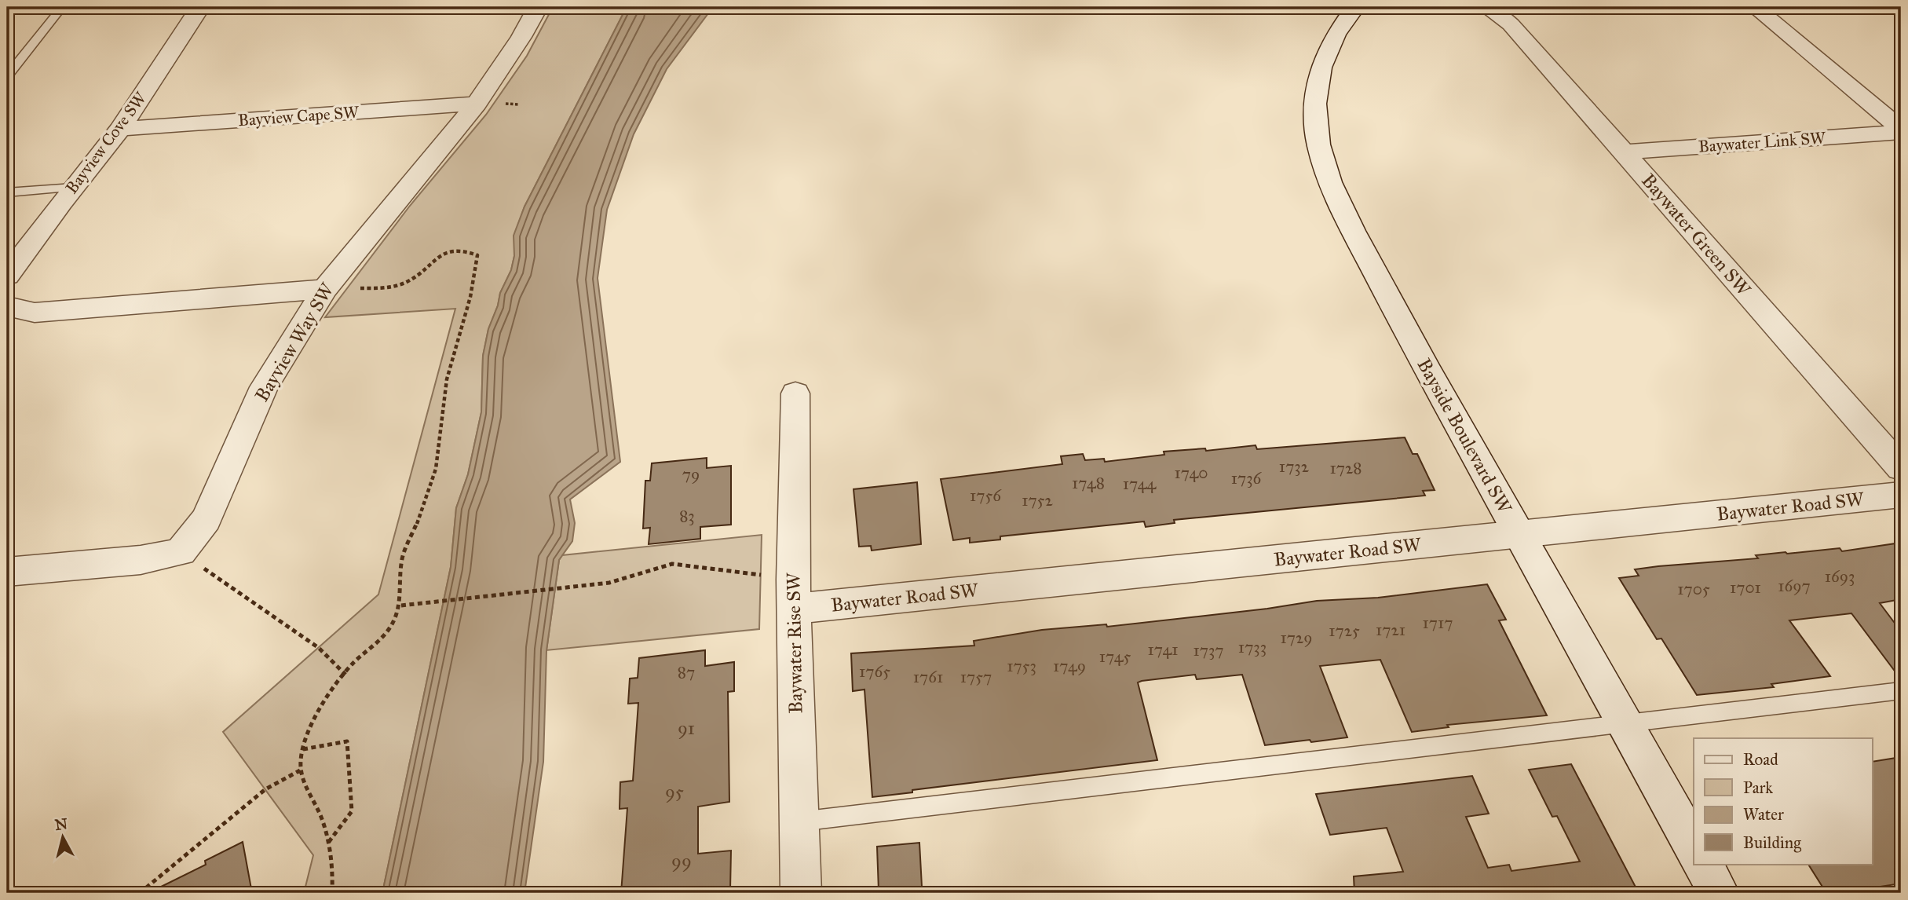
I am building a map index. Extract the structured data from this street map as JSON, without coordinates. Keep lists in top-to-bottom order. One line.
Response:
{"streets":{"street":["Bayview Cape SW","Baywater Link SW","Bayview Cove SW","Baywater Green SW","Bayview Way SW","Bayside Boulevard SW","Baywater Road SW","Baywater Rise SW"]},"crossings":[["Bayview Cape SW","Bayview Cove SW"],["Bayview Cape SW","Bayview Way SW"],["Baywater Link SW","Baywater Green SW"],["Bayside Boulevard SW","Baywater Road SW"],["Baywater Road SW","Baywater Rise SW"]],"house_numbers":["1732","1728","1740","79","1736","1748","1744","1756","1752","83","1693","1697","1701","1705","1717","1721","1725","1729","1733","1741","1737","1745","1753","1749","1765","87","1761","1757","91","95","99"],"legend":["Road","Park","Water","Building"],"north":"top"}
